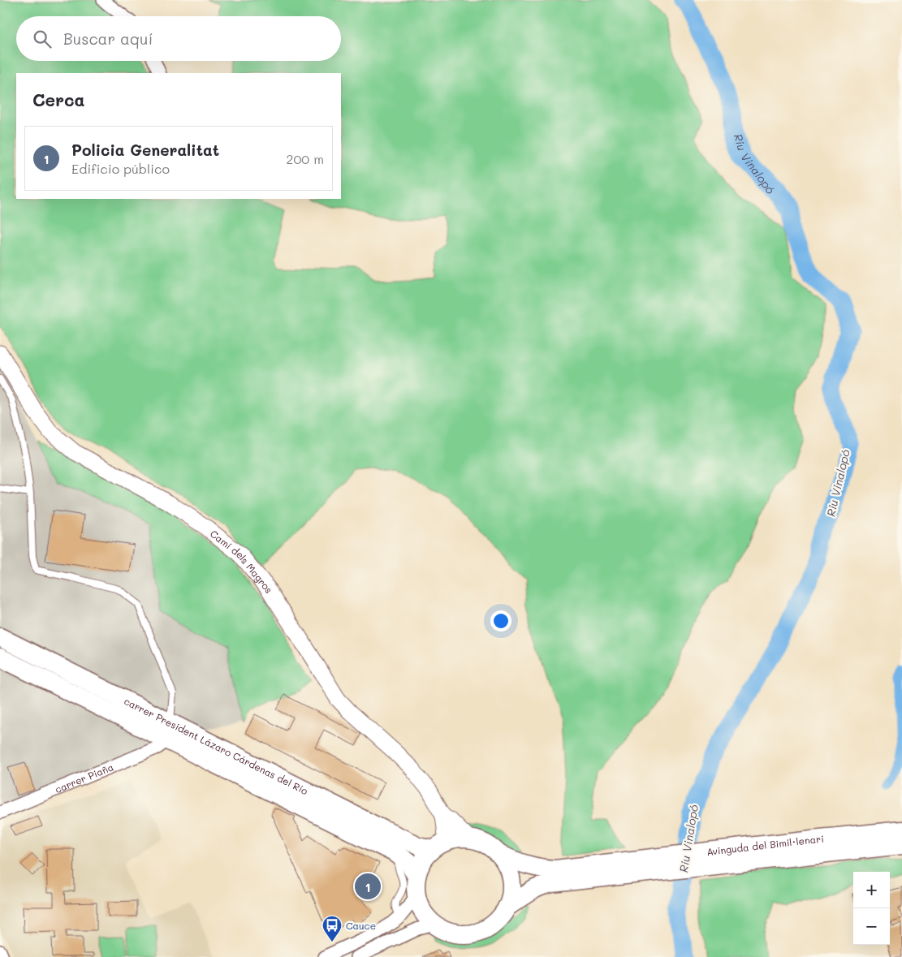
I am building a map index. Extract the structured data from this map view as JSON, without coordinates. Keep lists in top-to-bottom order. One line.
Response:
{"streets":{"main road":["carrer President Lázaro Cárdenas del Río","Avinguda del Bimil·lenari"],"street":["Camí dels Magros","carrer Piaña"]},"crossings":[["Camí dels Magros","carrer President Lázaro Cárdenas del Río"],["Camí dels Magros","Avinguda del Bimil·lenari"],["carrer President Lázaro Cárdenas del Río","carrer Piaña"],["carrer President Lázaro Cárdenas del Río","Avinguda del Bimil·lenari"]],"water":["Riu Vinalopó"],"places":{"bus stop":["Cauce"]},"page":{"search":"Buscar aquí","heading":"Cerca","list":[{"mark":"1","name":"Policia Generalitat","note":"Edificio público","value":"200 m"}],"map_buttons":["+","−"],"pins":"1"}}
